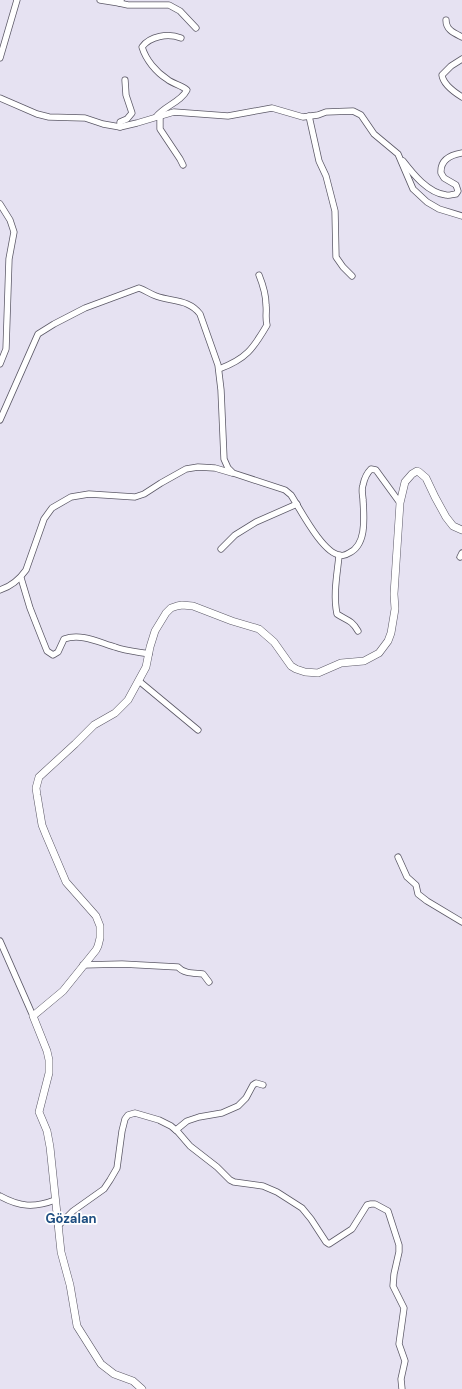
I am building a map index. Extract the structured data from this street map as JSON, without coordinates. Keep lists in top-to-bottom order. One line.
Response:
{"districts":["Gözalan"]}
